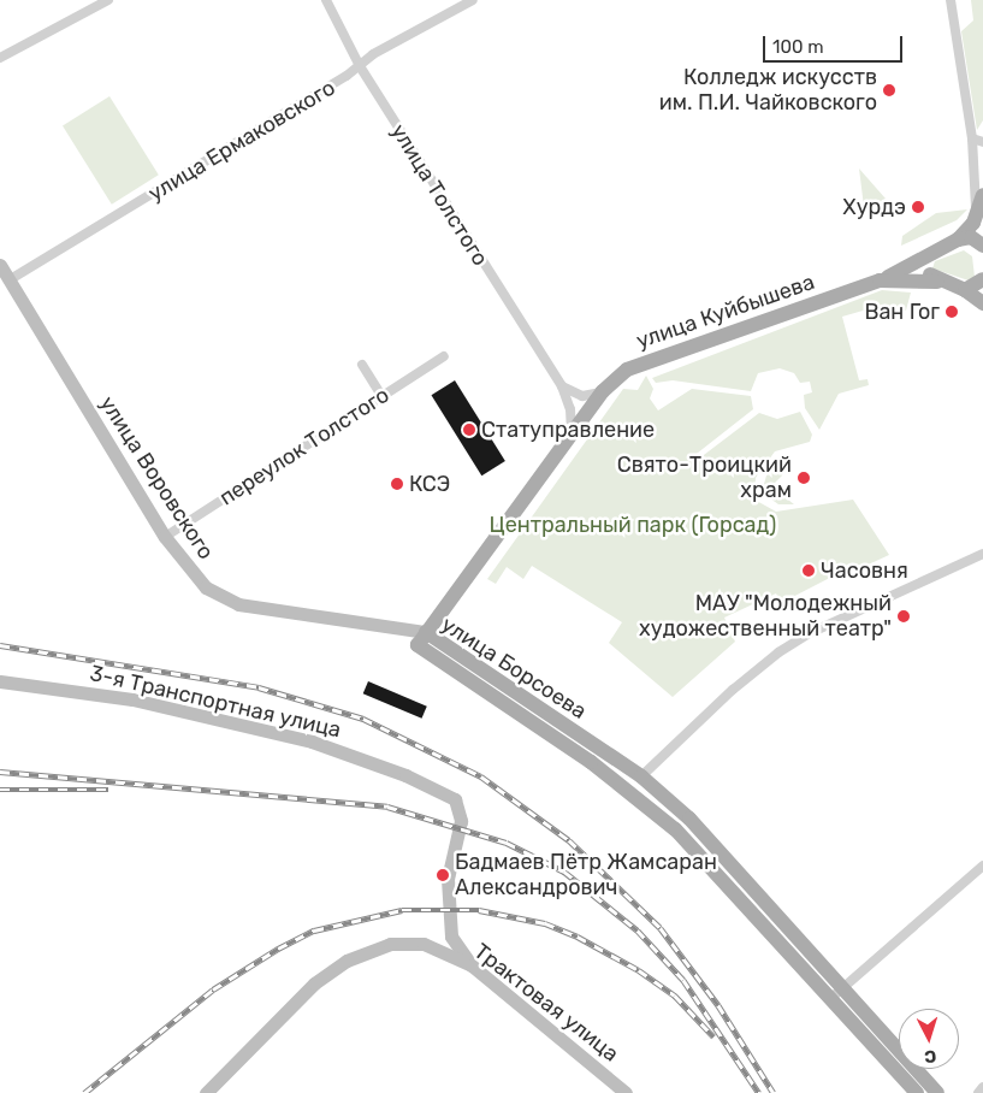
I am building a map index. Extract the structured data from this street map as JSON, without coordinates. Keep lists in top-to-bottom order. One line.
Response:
{"streets":{"main road":["улица Куйбышева","улица Борсоева"],"street":["улица Ермаковского","улица Толстого","переулок Толстого","улица Воровского","3-я Транспортная улица","Трактовая улица"]},"crossings":[["улица Ермаковского","улица Толстого"],["улица Ермаковского","улица Воровского"],["улица Толстого","улица Куйбышева"],["улица Куйбышева","улица Воровского"],["улица Куйбышева","улица Борсоева"],["переулок Толстого","улица Воровского"],["улица Воровского","улица Борсоева"],["3-я Транспортная улица","Трактовая улица"]],"parks":["Центральный парк (Горсад)"],"places":["Колледж искусств им. П.И. Чайковского","Хурдэ","Ван Гог","Статуправление","Свято-Троицкий храм","КСЭ","Часовня","МАУ \"Молодежный художественный театр\"","Бадмаев Пётр Жамсаран Александрович"],"scale_bar":"100 m","north":"bottom"}
